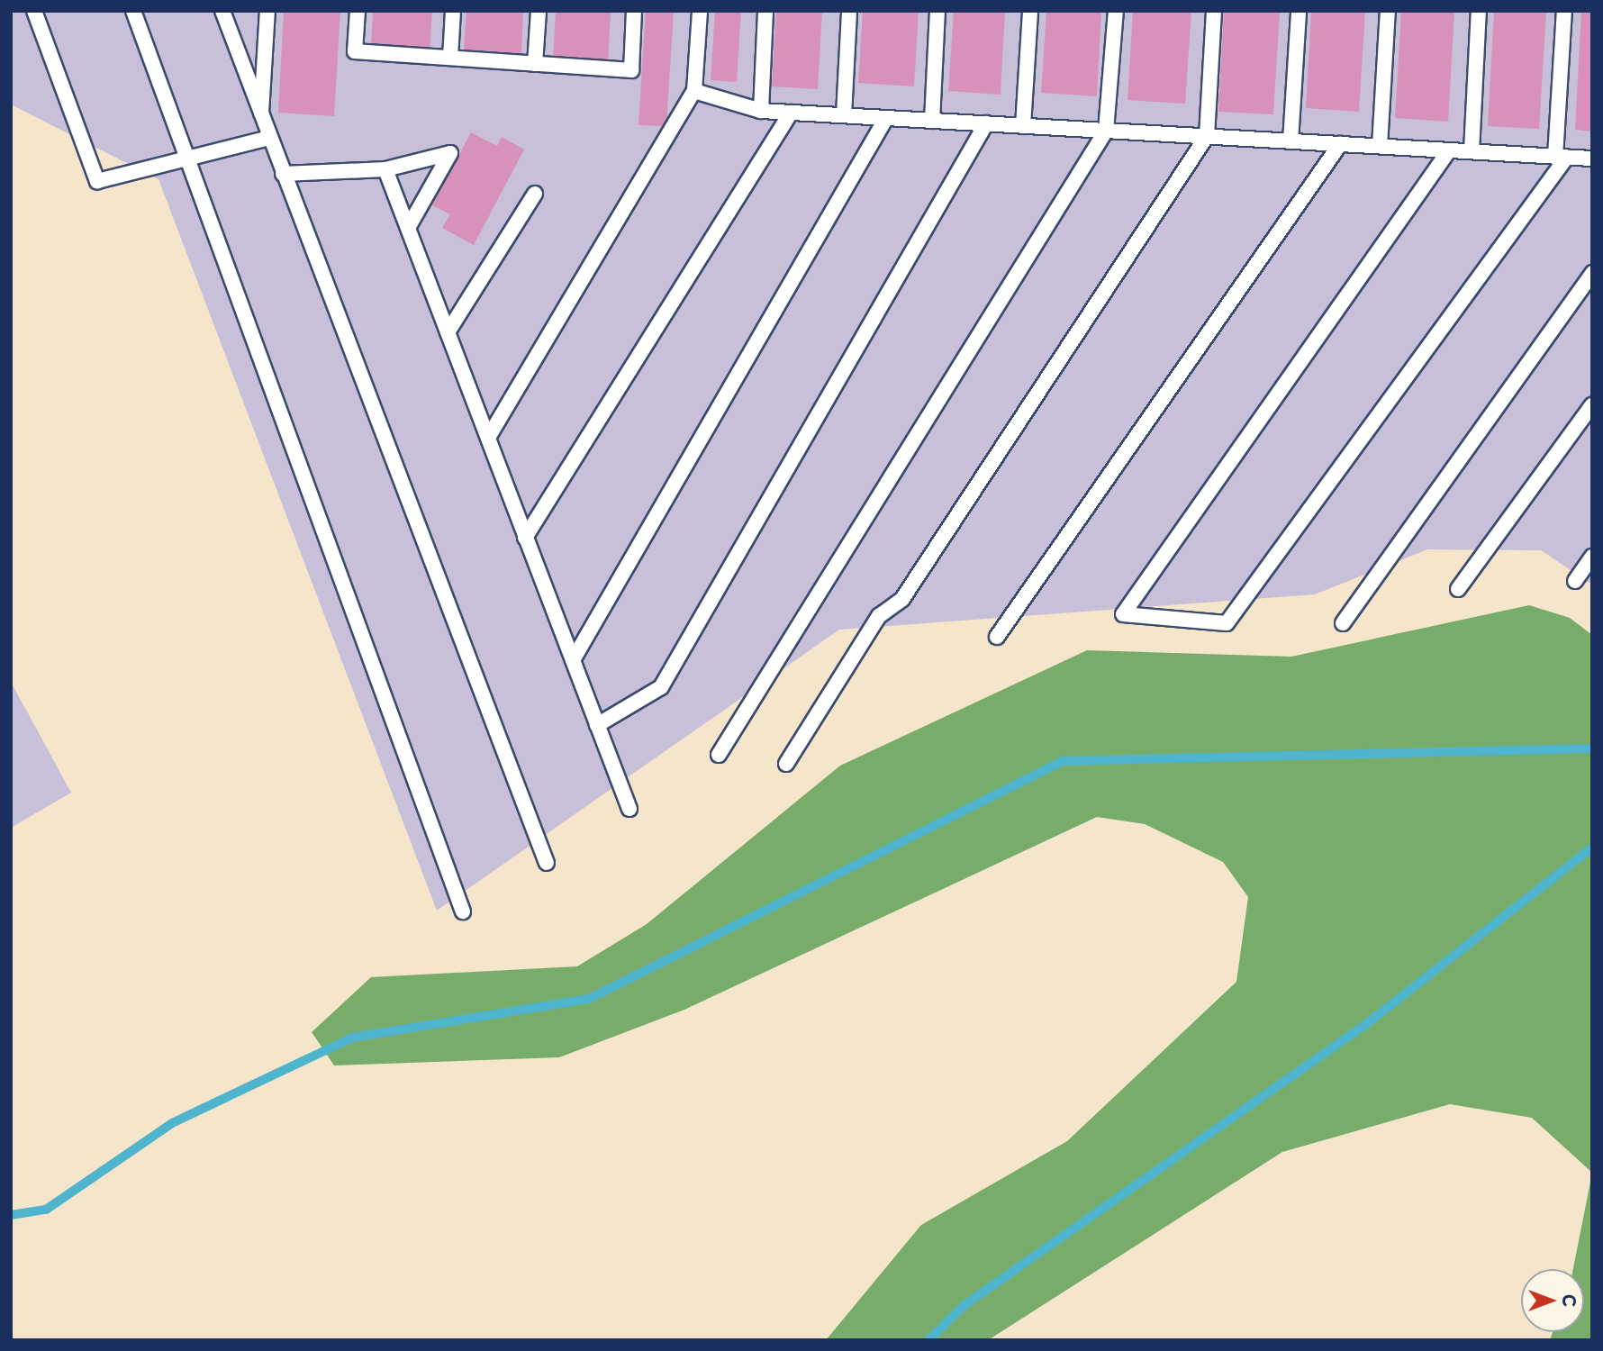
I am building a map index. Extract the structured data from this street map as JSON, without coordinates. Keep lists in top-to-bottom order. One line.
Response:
{"north":"right"}
